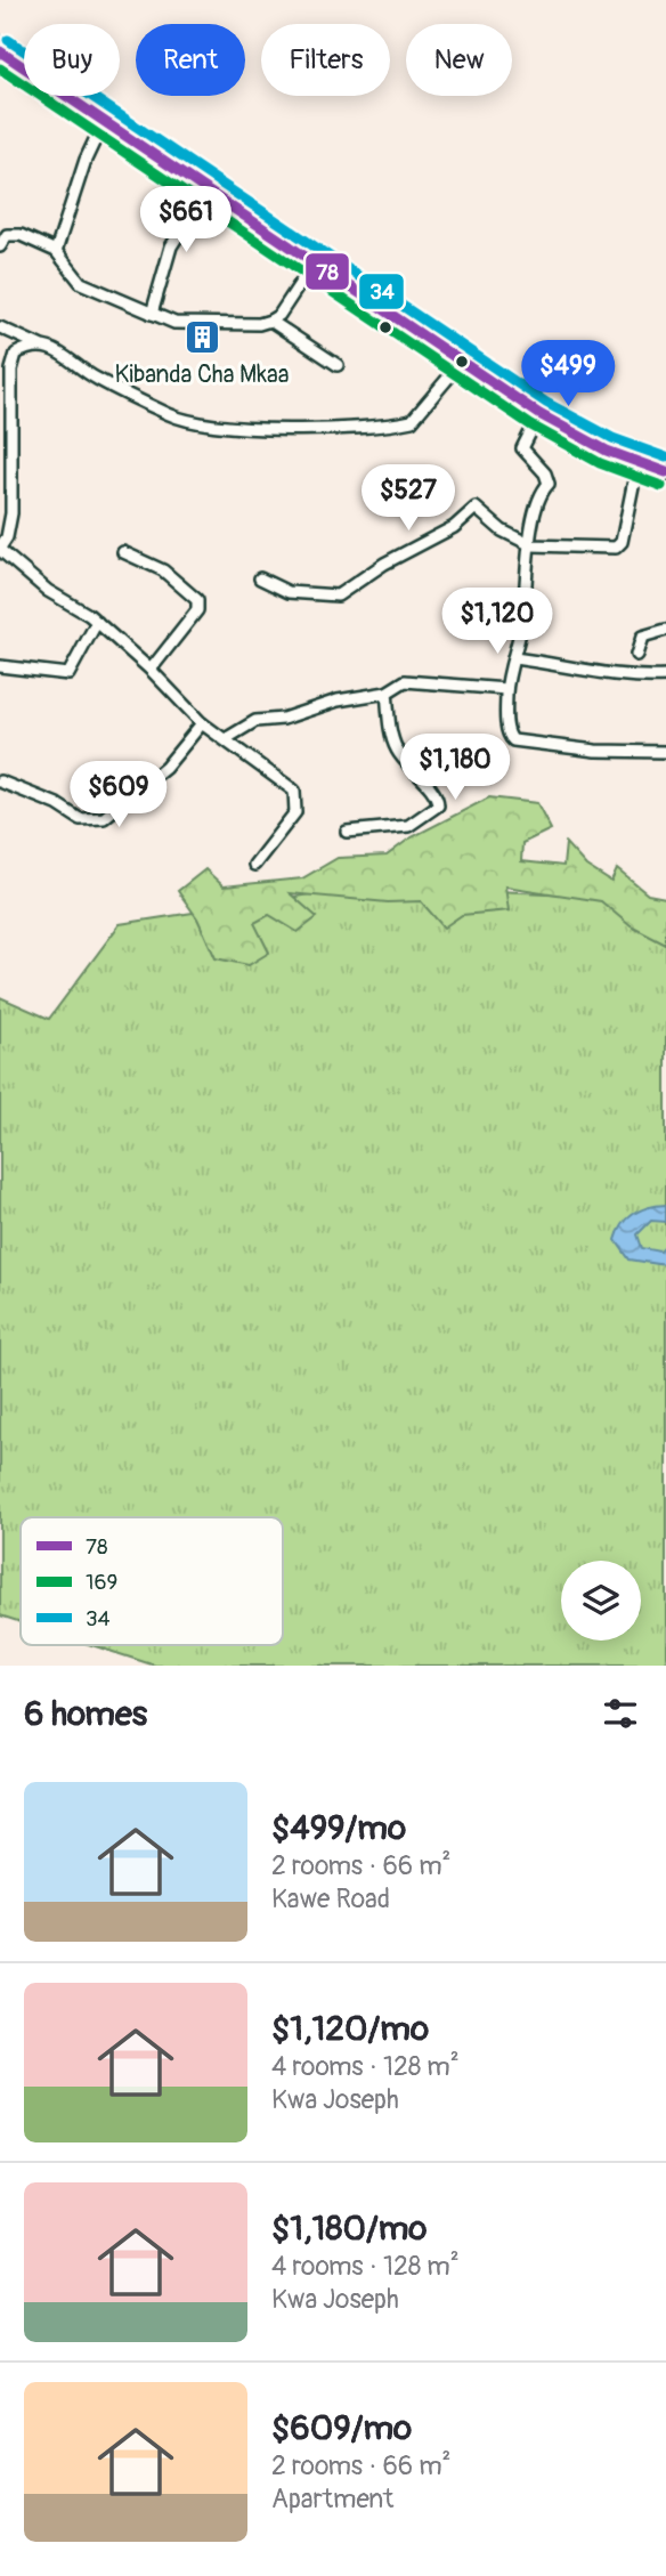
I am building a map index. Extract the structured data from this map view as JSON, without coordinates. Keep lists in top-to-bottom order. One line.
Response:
{"places":{"building":["Kibanda Cha Mkaa"]},"lines":["transit line 34","transit line 78","transit line 169"],"legend":["78","169","34"],"page":{"chip":["Buy","Rent","Filters","New"],"price":["$661","$499","$527","$1,120","$1,180","$609"],"heading":"6 homes","list":[{"name":"$499/mo","note":"2 rooms · 66 m² · Kawe Road"},{"name":"$1,120/mo","note":"4 rooms · 128 m² · Kwa Joseph"},{"name":"$1,180/mo","note":"4 rooms · 128 m² · Kwa Joseph"},{"name":"$609/mo","note":"2 rooms · 66 m² · Apartment"}]}}
